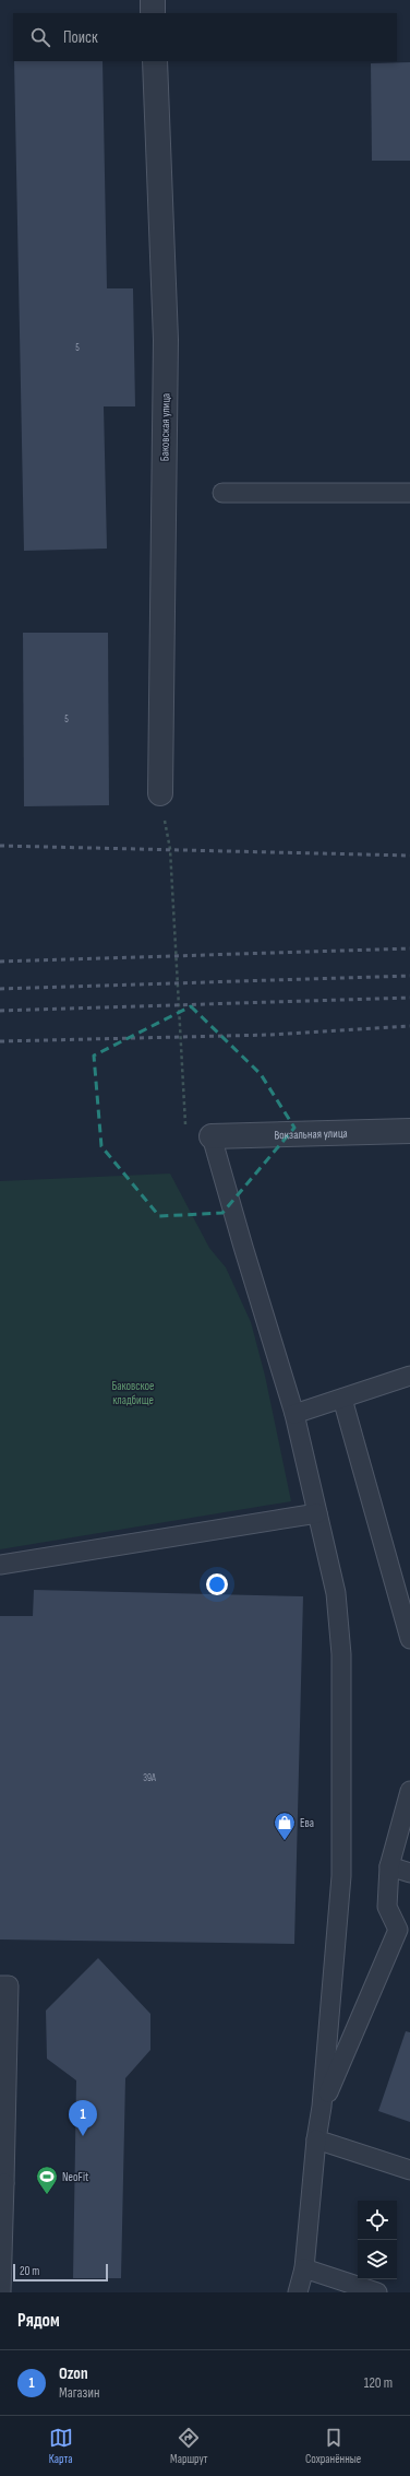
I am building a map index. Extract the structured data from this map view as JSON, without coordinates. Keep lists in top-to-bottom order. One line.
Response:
{"streets":{"street":["Баковская улица","Вокзальная улица"]},"parks":["Баковское кладбище"],"places":{"shop":["Ева"],"sports":["NeoFit"]},"house_numbers":["5","5","39А"],"scale_bar":"20 m","page":{"search":"Поиск","pins":"1","scale":"20 m","heading":"Рядом","list":[{"mark":"1","name":"Ozon","note":"Магазин","value":"120 m"}],"nav":["Карта","Маршрут","Сохранённые"]}}
